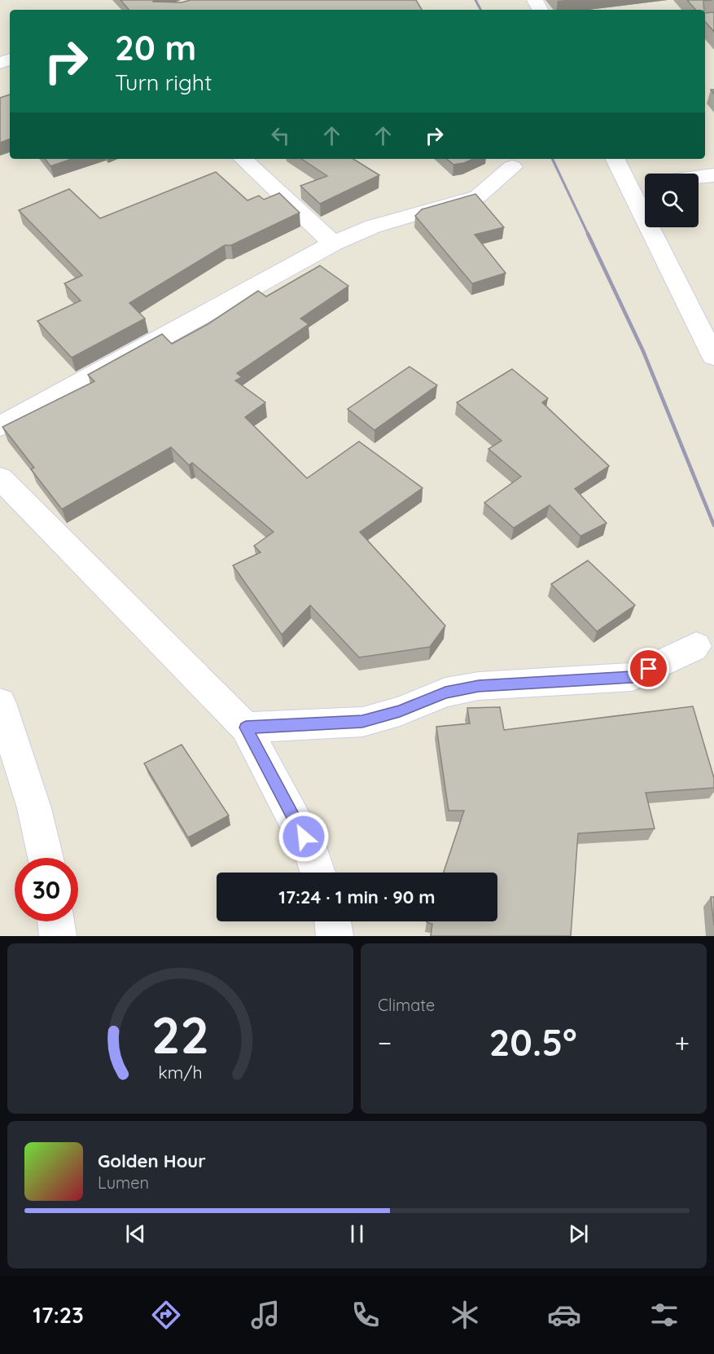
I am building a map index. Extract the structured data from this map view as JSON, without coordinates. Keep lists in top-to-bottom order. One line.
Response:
{"page":{"turn":["20 m","Turn right"],"limit":"30","trip":"17:24 · 1 min · 90 m","tile":"Climate","heat":["−","20.5°","+"],"song":["Golden Hour","Lumen"],"tabs":"17:23","gauge":["22","km/h"]}}
